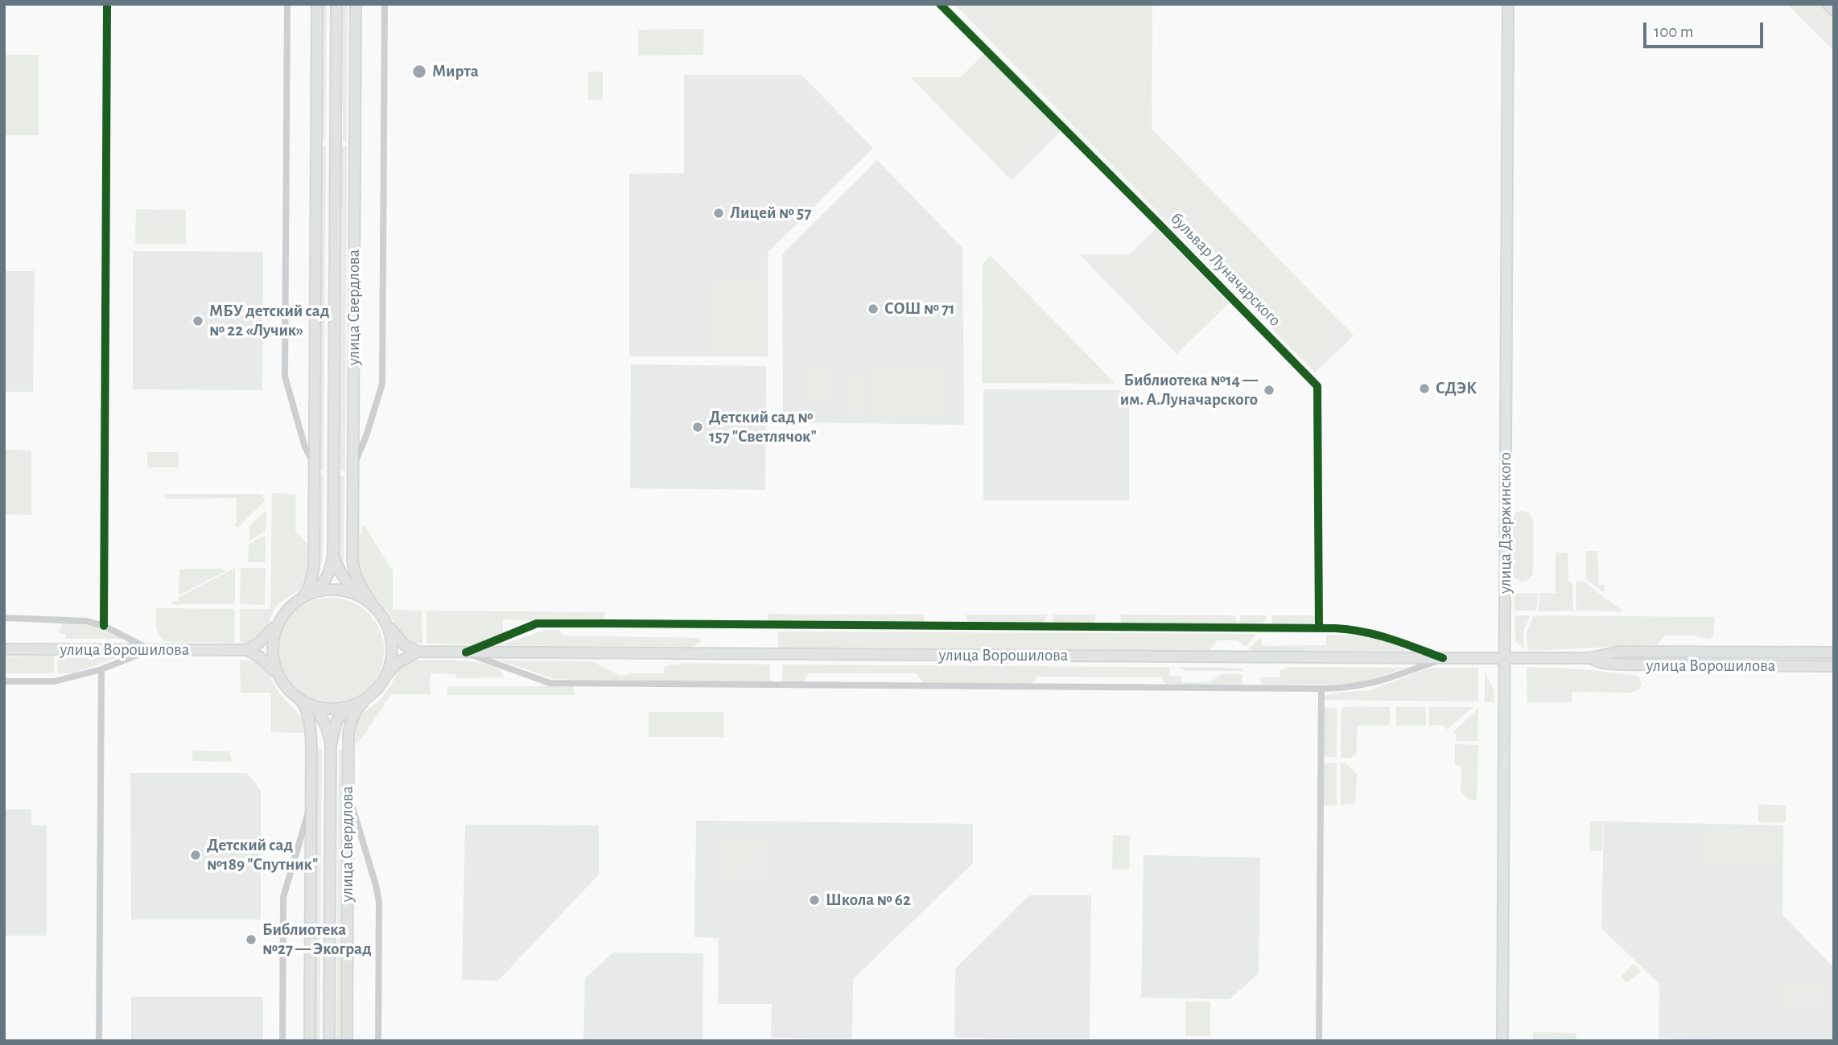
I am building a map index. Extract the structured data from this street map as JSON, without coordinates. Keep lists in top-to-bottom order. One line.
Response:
{"streets":{"main road":["улица Свердлова","улица Дзержинского","улица Ворошилова"],"street":["бульвар Луначарского"]},"crossings":[["улица Дзержинского","улица Ворошилова"]],"places":["Мирта","Лицей № 57","СОШ № 71","МБУ детский сад № 22 «Лучик»","СДЭК","Библиотека №14 — им. А.Луначарского","Детский сад № 157 \"Светлячок\"","Детский сад №189 \"Спутник\"","Школа № 62","Библиотека №27 — Экоград"],"scale_bar":"100 m"}
